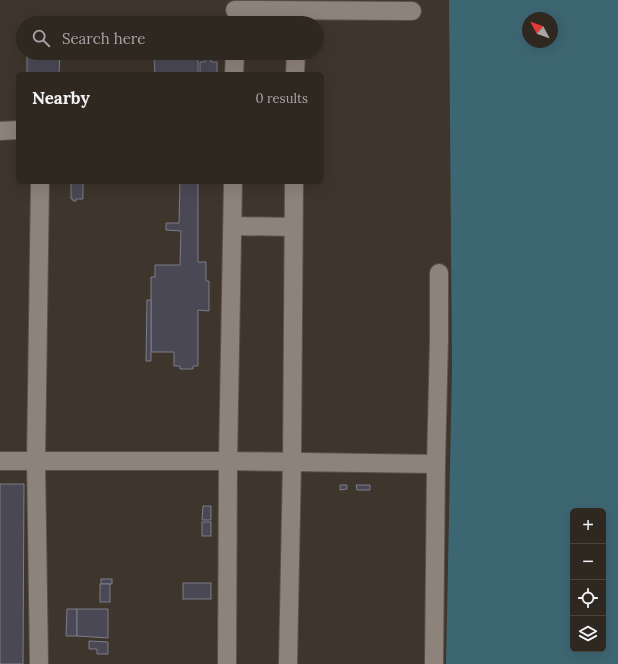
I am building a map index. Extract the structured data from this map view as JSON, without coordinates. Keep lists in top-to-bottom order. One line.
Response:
{"north":"top left","page":{"search":"Search here","heading":["Nearby","0 results"],"map_buttons":["+","−"]}}
